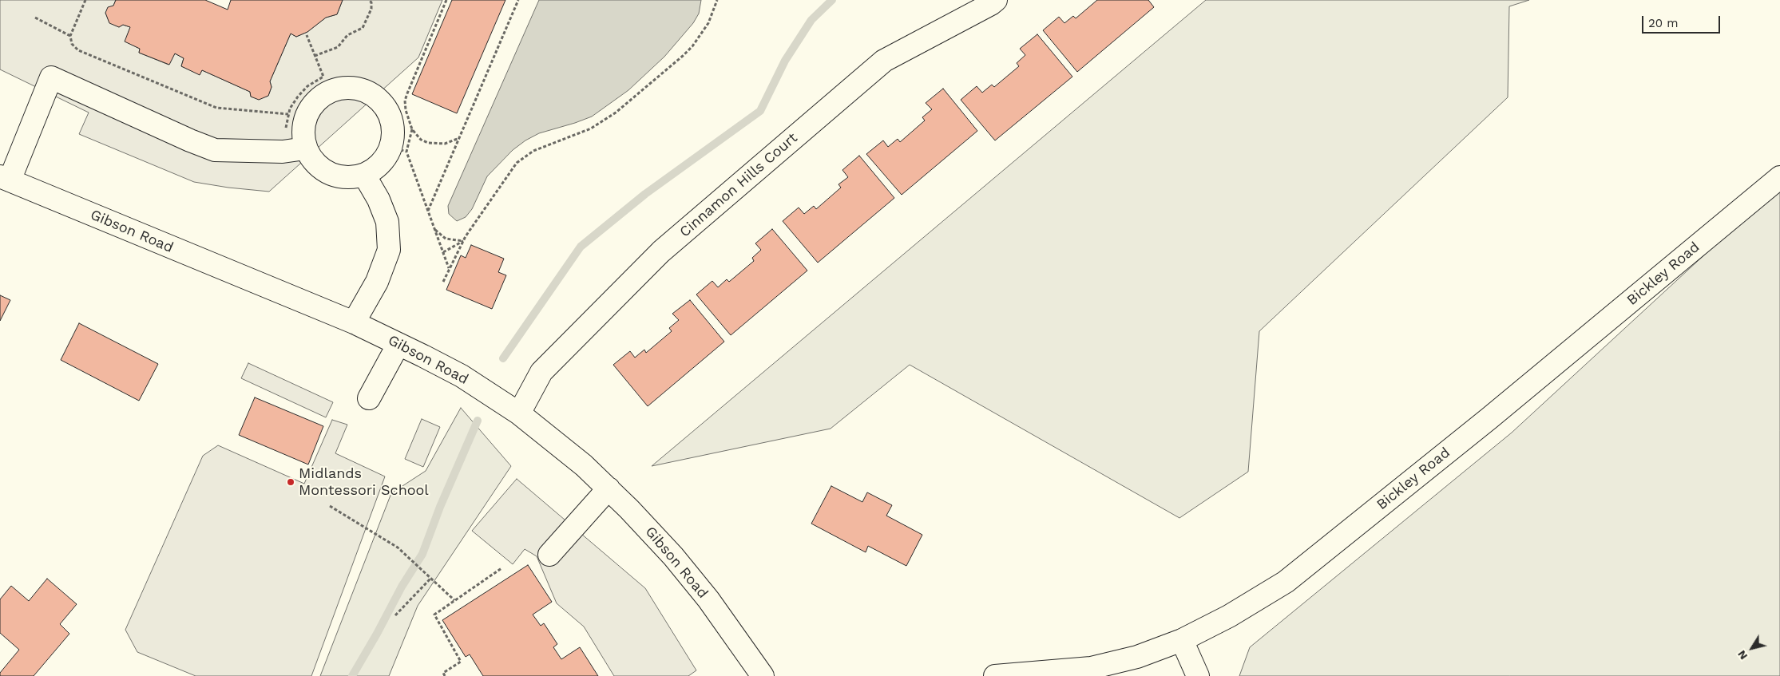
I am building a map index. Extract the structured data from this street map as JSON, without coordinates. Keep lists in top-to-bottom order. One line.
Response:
{"streets":{"street":["Cinnamon Hills Court","Gibson Road","Bickley Road"]},"crossings":[["Cinnamon Hills Court","Gibson Road"]],"places":["Midlands Montessori School"],"scale_bar":"20 m","north":"bottom left"}
